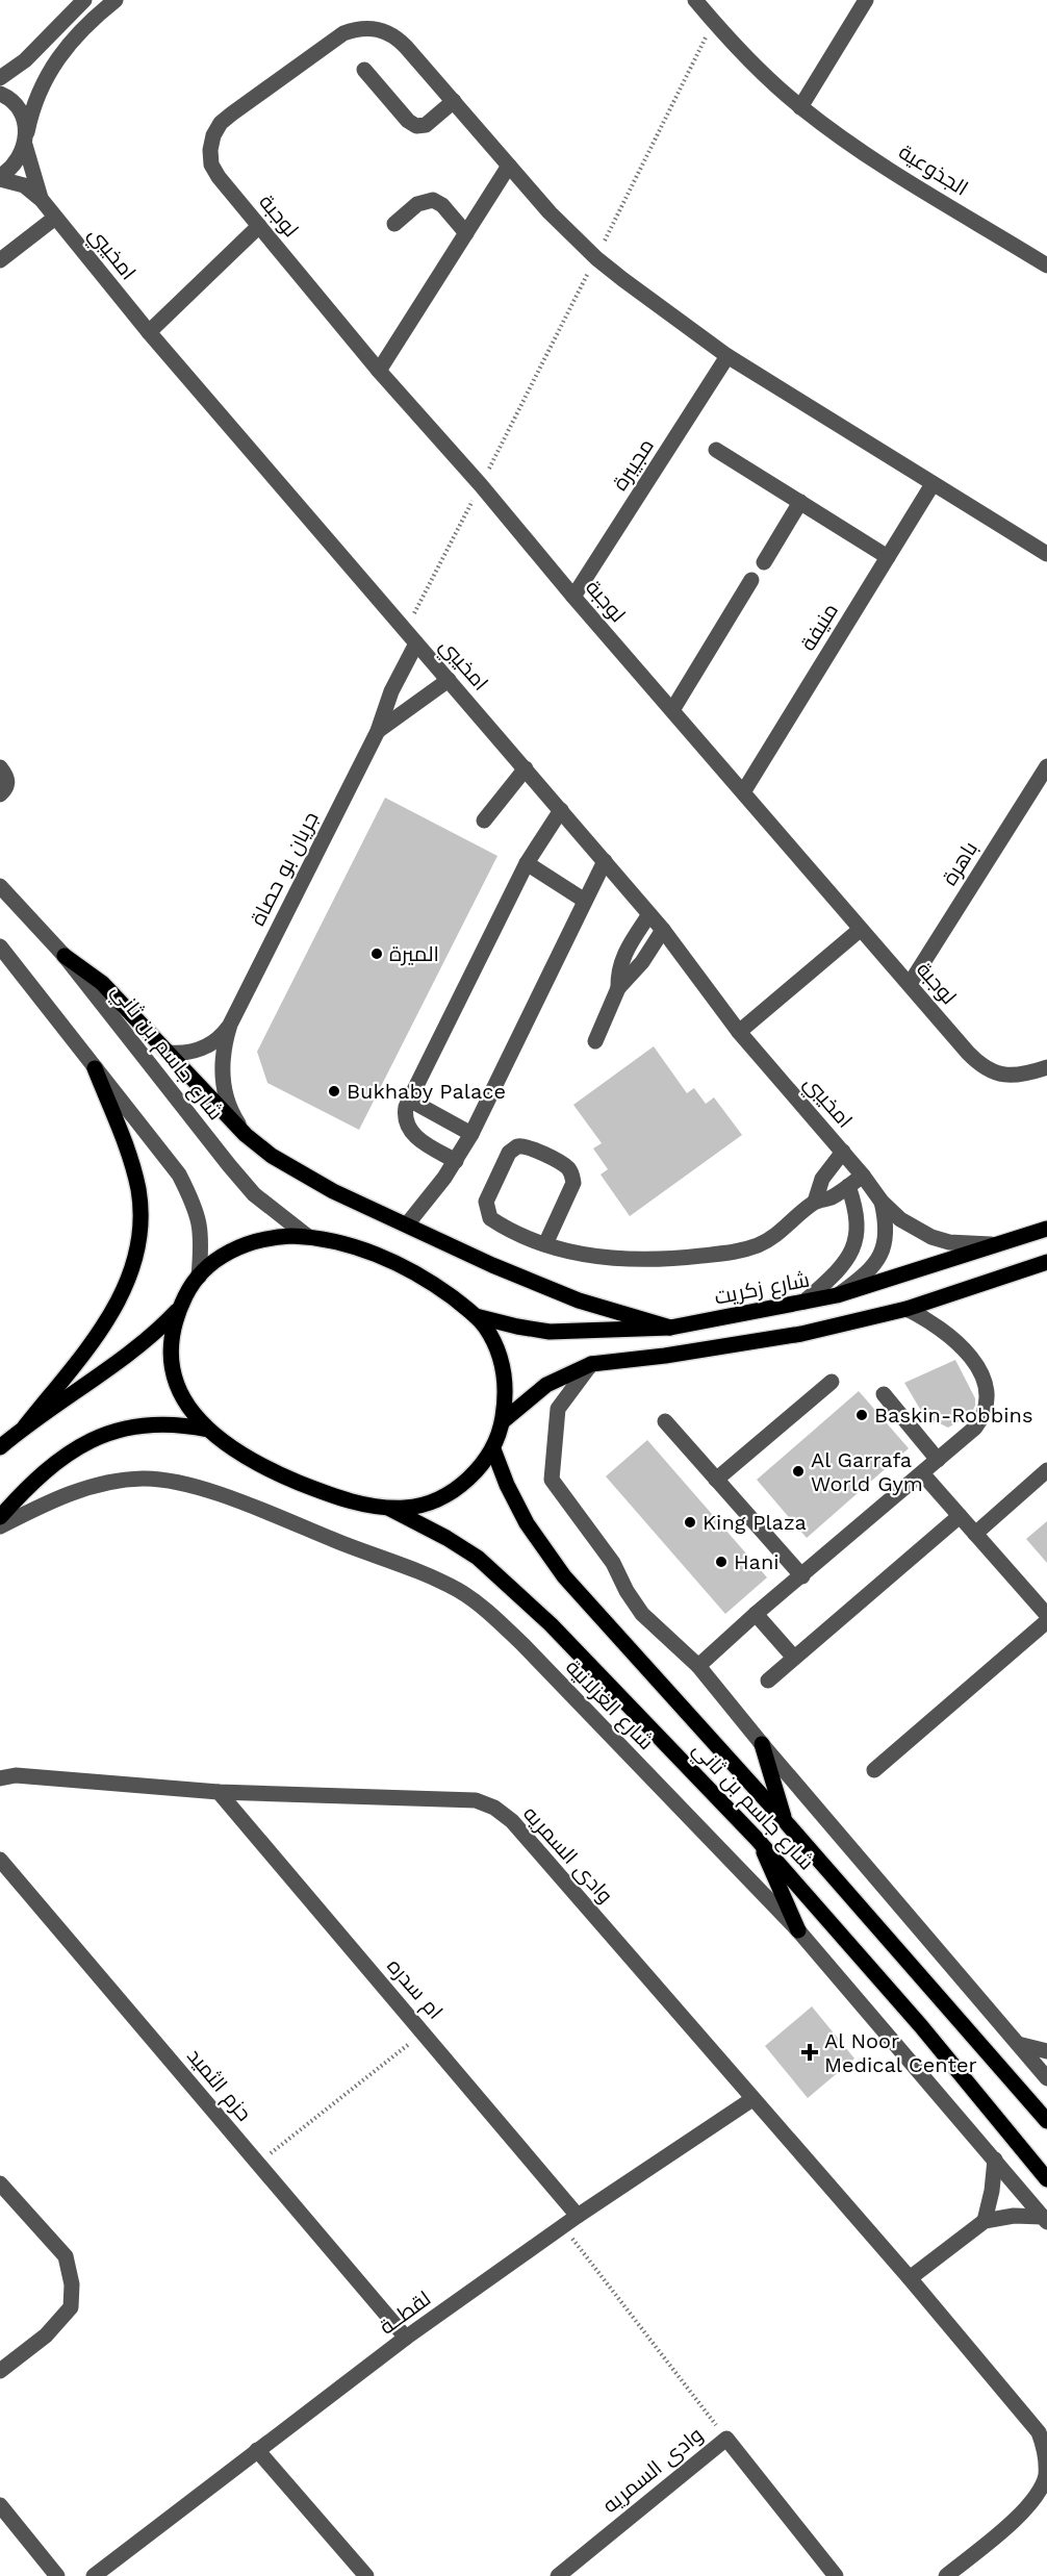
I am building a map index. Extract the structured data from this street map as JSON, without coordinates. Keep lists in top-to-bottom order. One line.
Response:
{"streets":{"main road":["شارع جاسم بن ثاني","شارع زكريت"],"street":["الجذوعية","لوجبة","امخيبي","مجيبرة","منيفة","باهرة","جريان بو حصاة","شارع الغزلانية","وادى السمريه","ام سدره","حزم الثميد","لقطــة"]},"crossings":[["لوجبة","مجيبرة"],["لوجبة","منيفة"],["لوجبة","باهرة"],["امخيبي","جريان بو حصاة"],["امخيبي","شارع زكريت"],["وادى السمريه","ام سدره"],["وادى السمريه","لقطــة"],["ام سدره","لقطــة"],["حزم الثميد","لقطــة"]],"places":{"other":["الميرة","Bukhaby Palace","Baskin-Robbins","Al Garrafa World Gym","King Plaza","Hani"],"health":["Al Noor Medical Center"]}}
